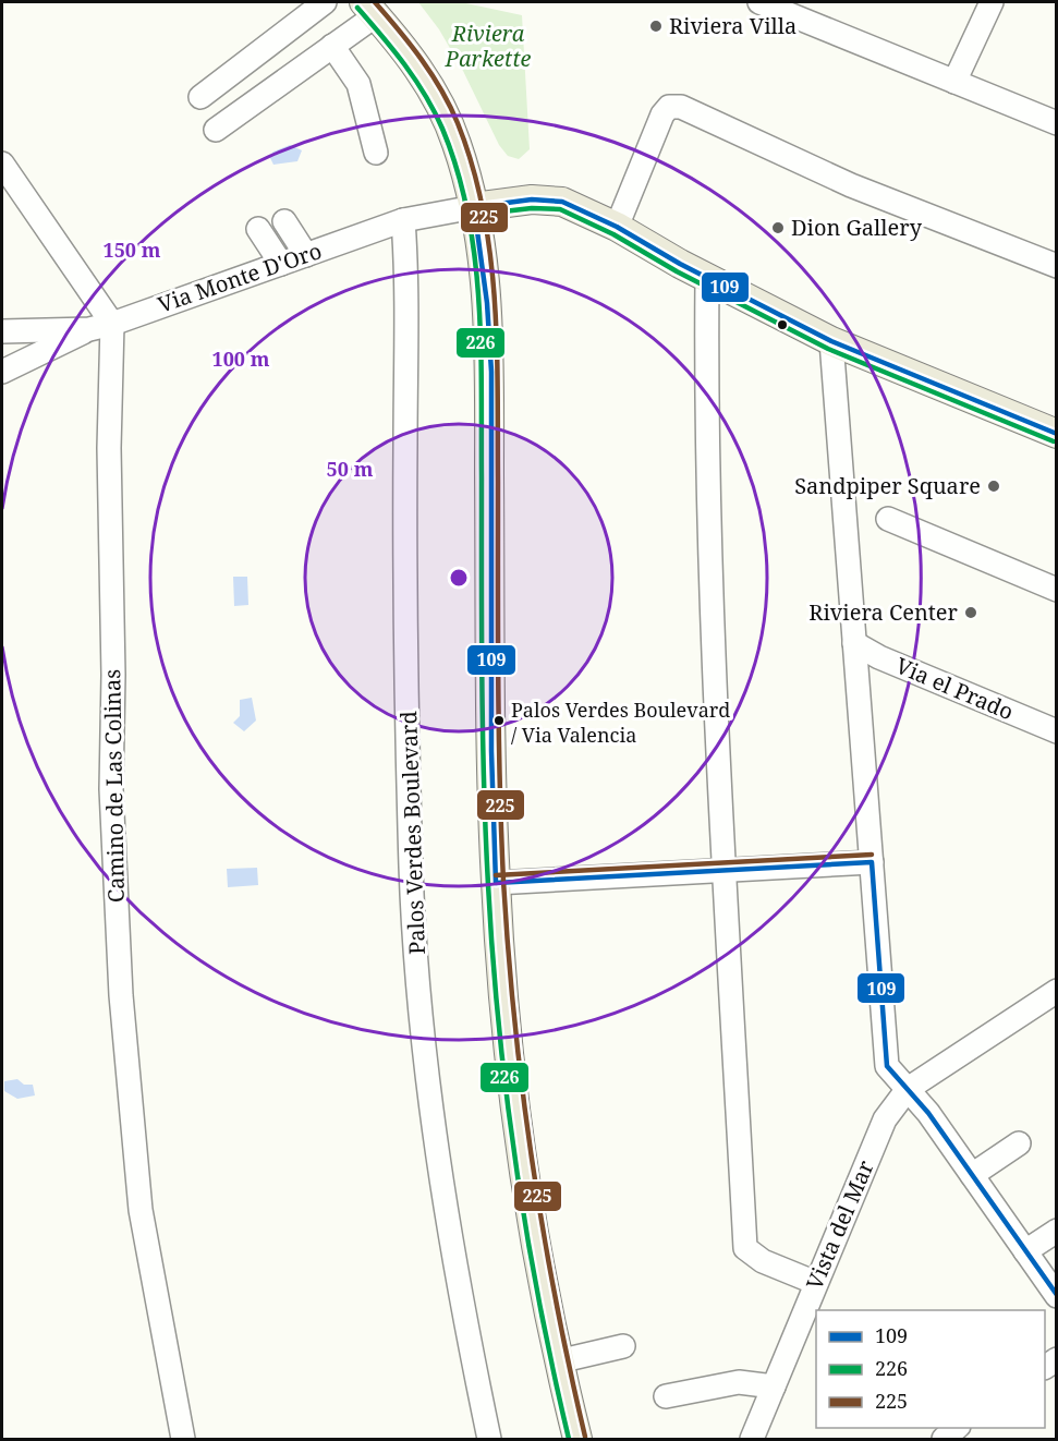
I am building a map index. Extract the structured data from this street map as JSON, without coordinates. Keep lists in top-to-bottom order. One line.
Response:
{"streets":{"street":["Via Monte D'Oro","Via el Prado","Camino de Las Colinas","Palos Verdes Boulevard","Vista del Mar"]},"crossings":[["Via Monte D'Oro","Camino de Las Colinas"],["Via Monte D'Oro","Palos Verdes Boulevard"]],"parks":["Riviera Parkette"],"places":["Riviera Villa","Dion Gallery","Sandpiper Square","Riviera Center","Palos Verdes Boulevard / Via Valencia"],"lines":["transit line 225","transit line 226","transit line 109"],"legend":["109","226","225"],"rings":["150 m","100 m","50 m"]}
